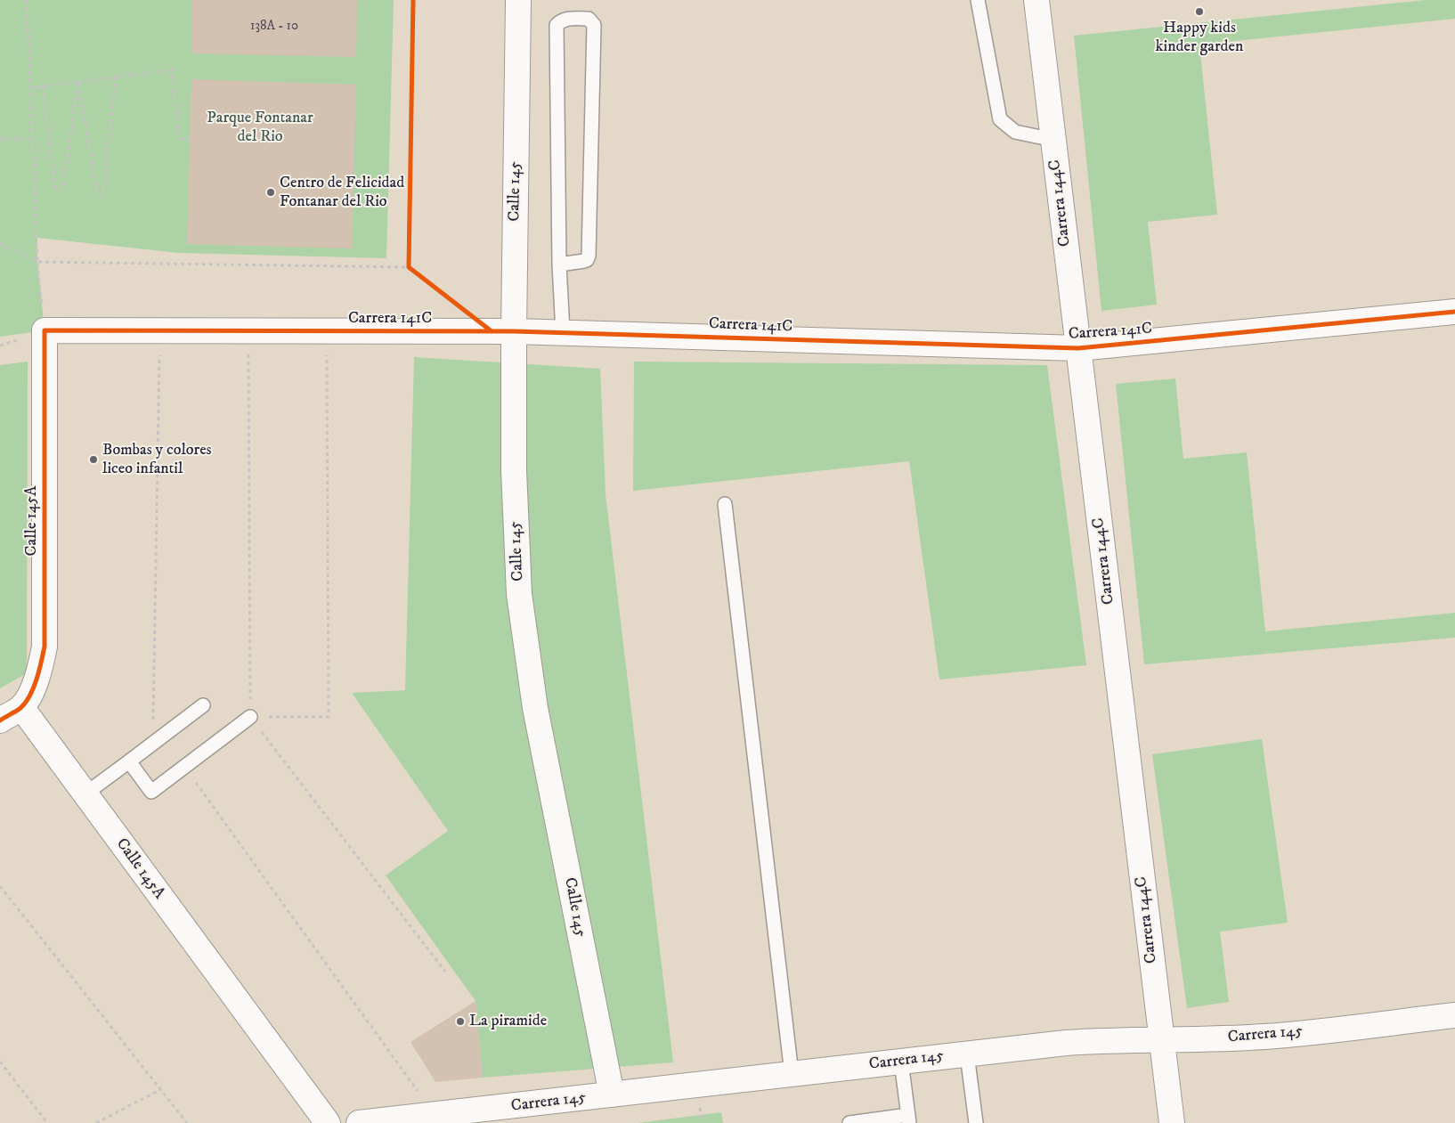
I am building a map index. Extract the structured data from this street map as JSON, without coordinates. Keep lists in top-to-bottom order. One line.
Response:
{"streets":{"street":["Calle 145","Carrera 144C","Carrera 141C","Calle 145A","Carrera 145"]},"crossings":[["Calle 145","Carrera 141C"],["Calle 145","Carrera 145"],["Carrera 144C","Carrera 141C"],["Carrera 144C","Carrera 145"],["Carrera 141C","Calle 145A"]],"parks":["Parque Fontanar del Rio"],"places":["Happy kids kinder garden","Centro de Felicidad Fontanar del Rio","Bombas y colores liceo infantil","La piramide"],"house_numbers":["138A - 10"]}
